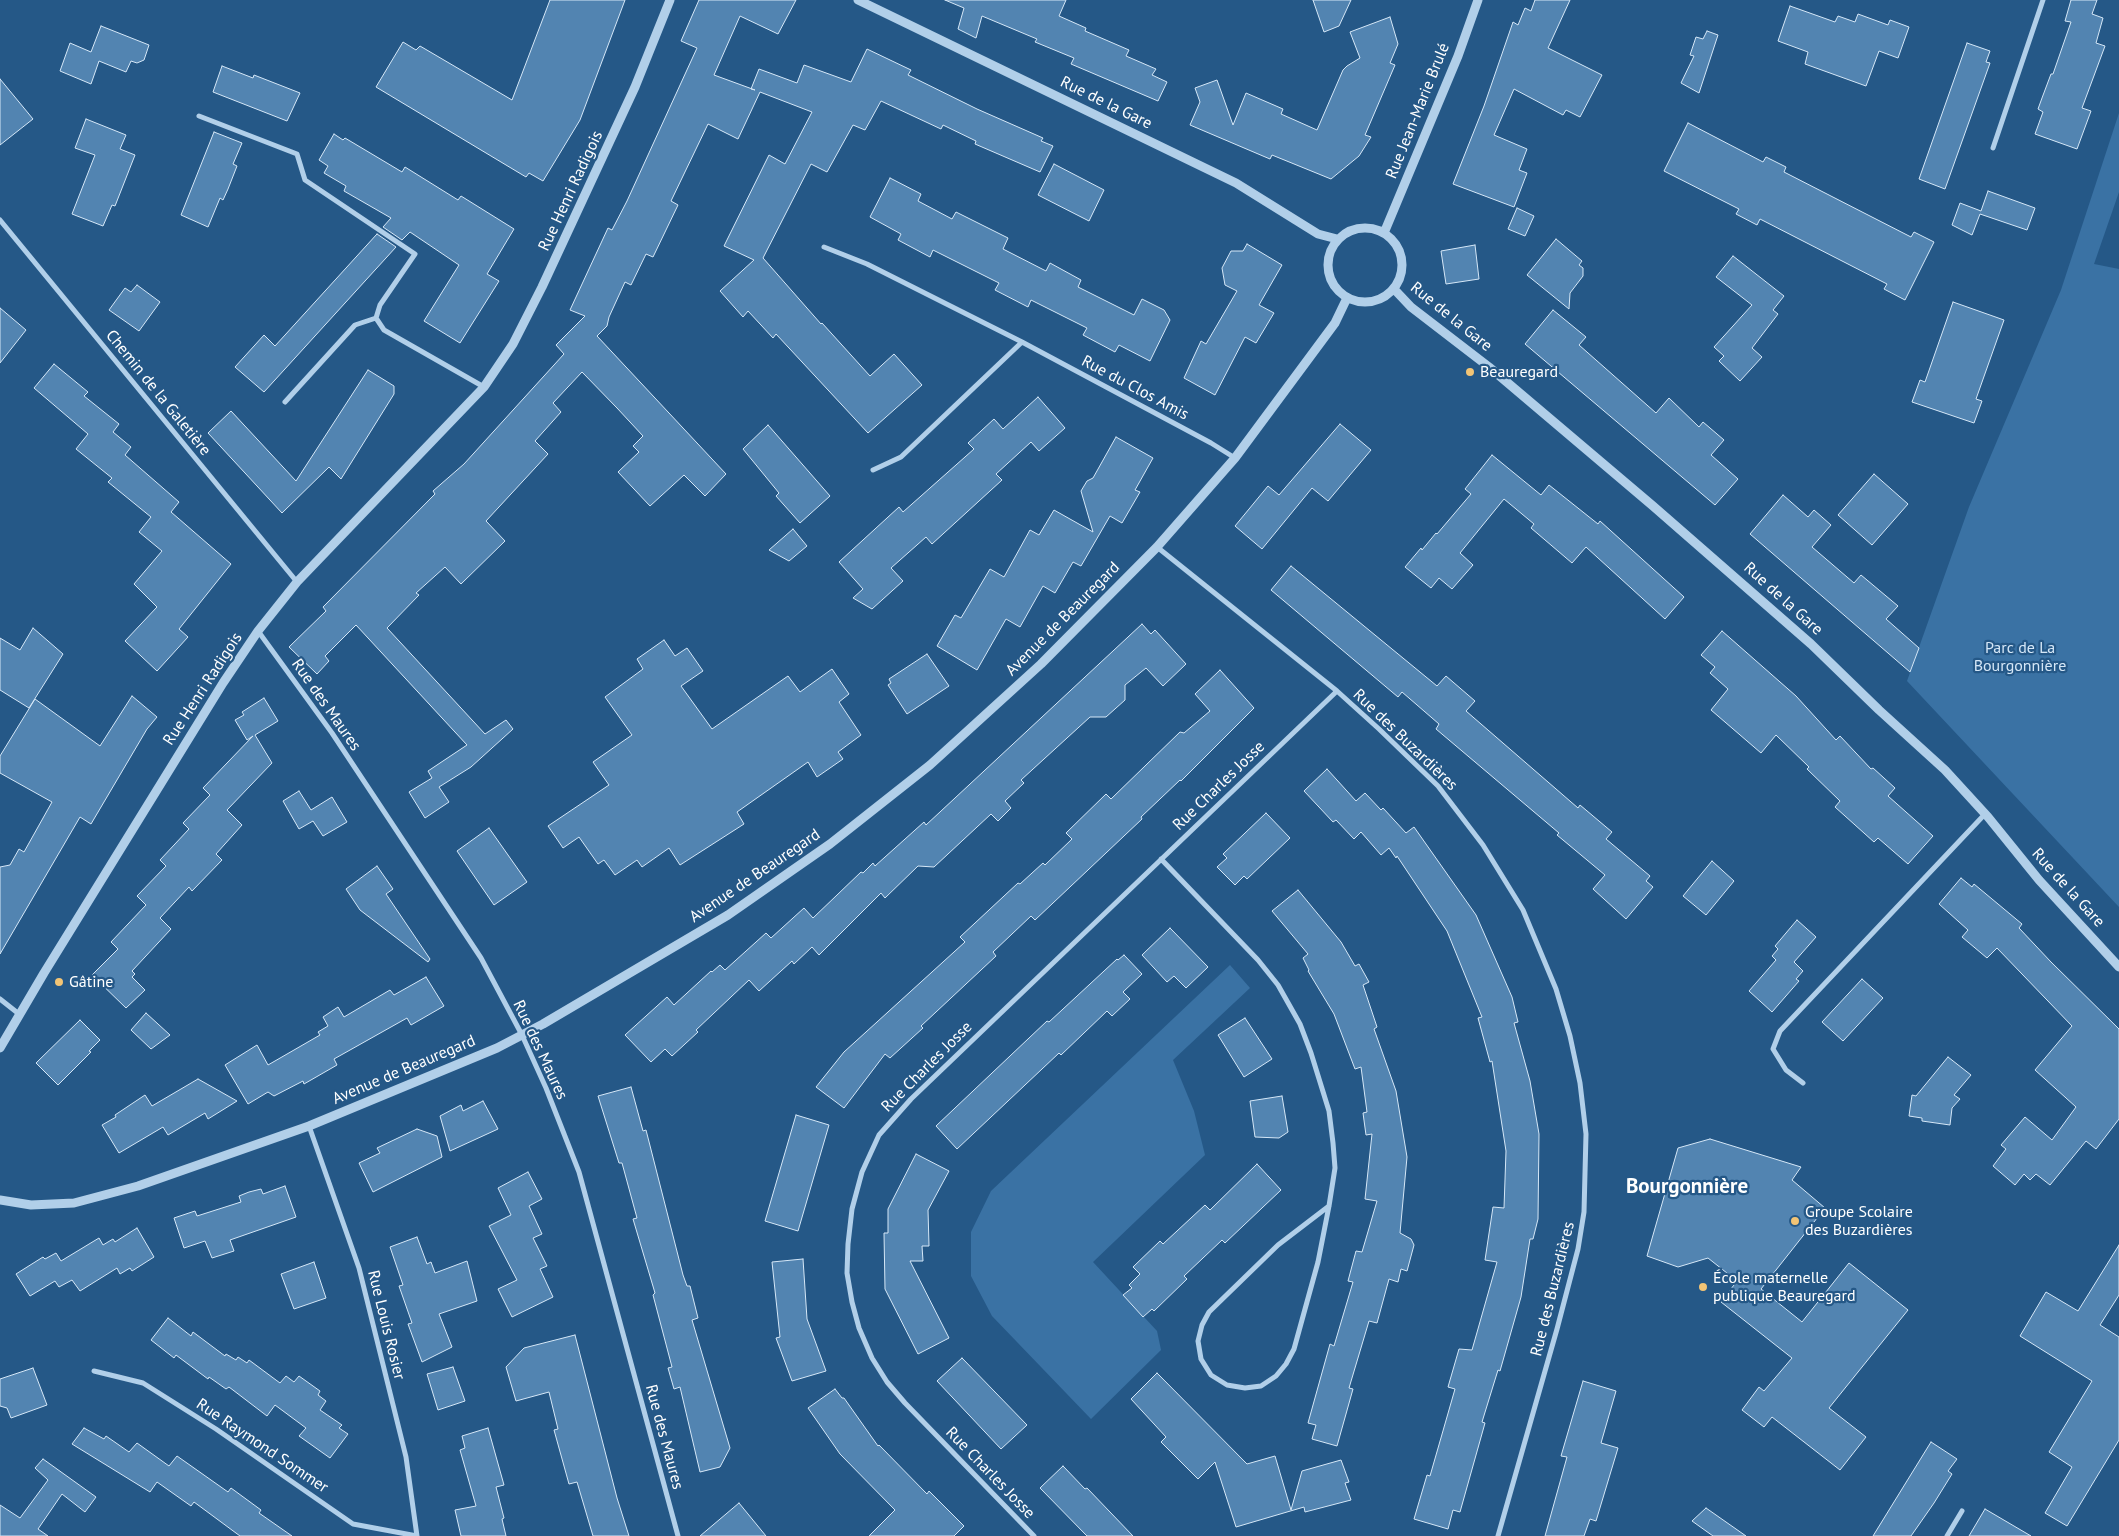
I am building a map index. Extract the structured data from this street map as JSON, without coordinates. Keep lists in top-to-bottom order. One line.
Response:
{"streets":{"street":["Rue de la Gare","Rue Jean-Marie Brulé","Rue Henri Radigois","Rue du Clos Amis","Chemin de la Galetière","Avenue de Beauregard","Rue des Maures","Rue des Buzardières","Rue Charles Josse","Rue Louis Rosier","Rue Raymond Sommer"]},"crossings":[["Rue de la Gare","Rue Jean-Marie Brulé"],["Rue de la Gare","Avenue de Beauregard"],["Rue Jean-Marie Brulé","Avenue de Beauregard"],["Rue Henri Radigois","Chemin de la Galetière"],["Rue Henri Radigois","Rue des Maures"],["Rue du Clos Amis","Avenue de Beauregard"],["Avenue de Beauregard","Rue des Maures"],["Avenue de Beauregard","Rue des Buzardières"],["Avenue de Beauregard","Rue Louis Rosier"],["Rue des Buzardières","Rue Charles Josse"],["Rue Louis Rosier","Rue Raymond Sommer"]],"districts":["Bourgonnière"],"parks":["Parc de La Bourgonnière"],"places":["Beauregard","Gâtine","Groupe Scolaire des Buzardières","École maternelle publique Beauregard"]}
